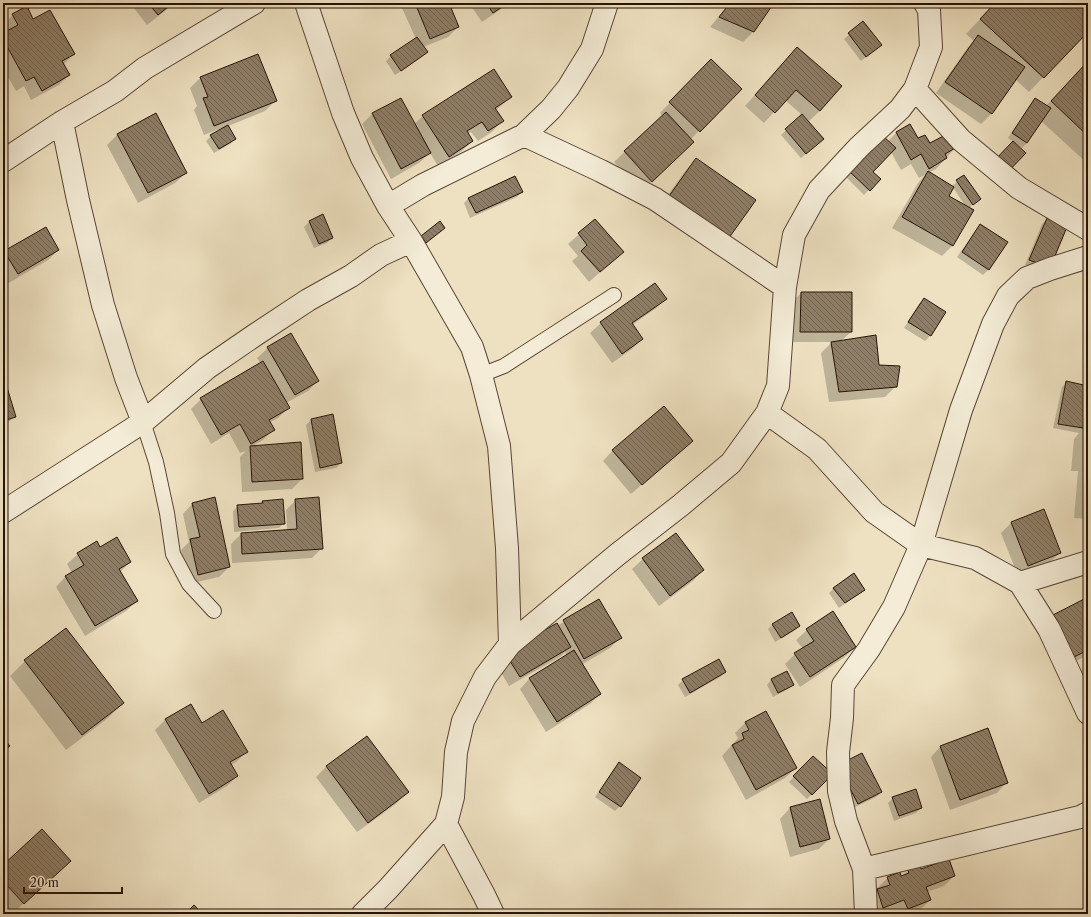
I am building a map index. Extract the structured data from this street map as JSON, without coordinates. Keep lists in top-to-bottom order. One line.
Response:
{"scale_bar":"20 m"}
